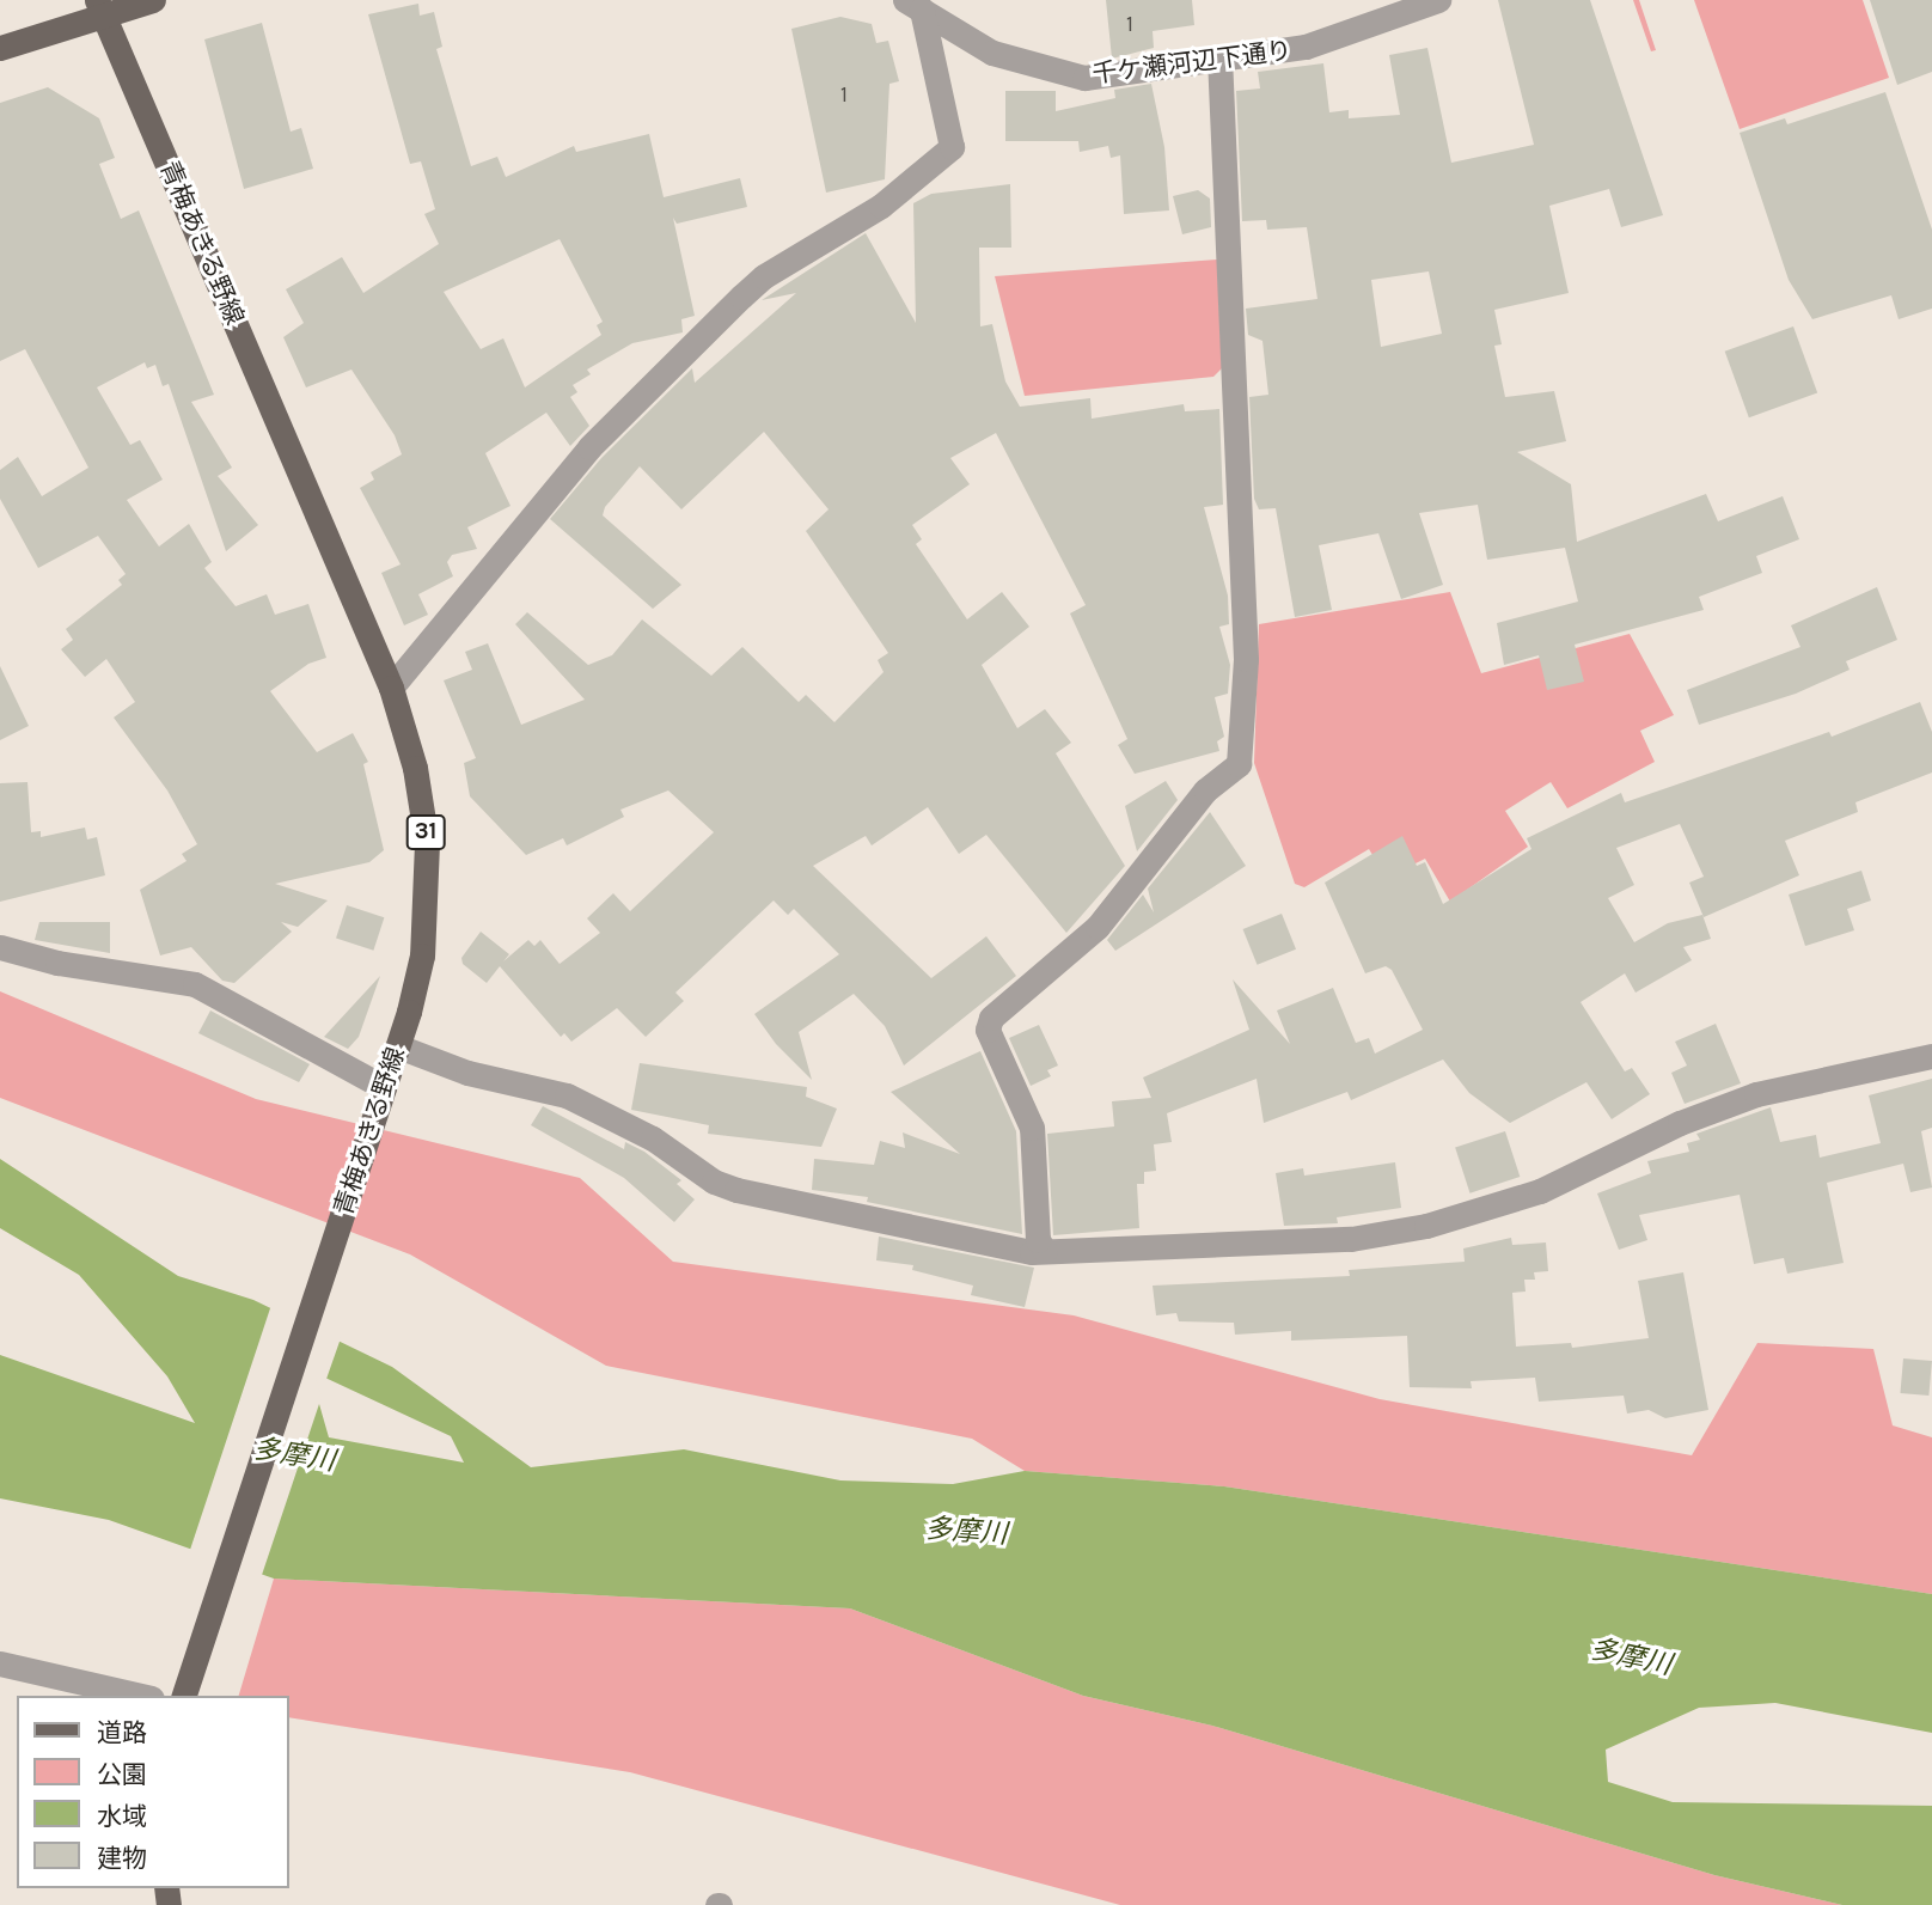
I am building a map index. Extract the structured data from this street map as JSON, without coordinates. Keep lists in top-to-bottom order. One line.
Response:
{"streets":{"main road":["青梅あきる野線","31"],"street":["千ケ瀬河辺下通り"]},"water":["多摩川"],"house_numbers":["1","1"],"legend":["道路","公園","水域","建物"]}
